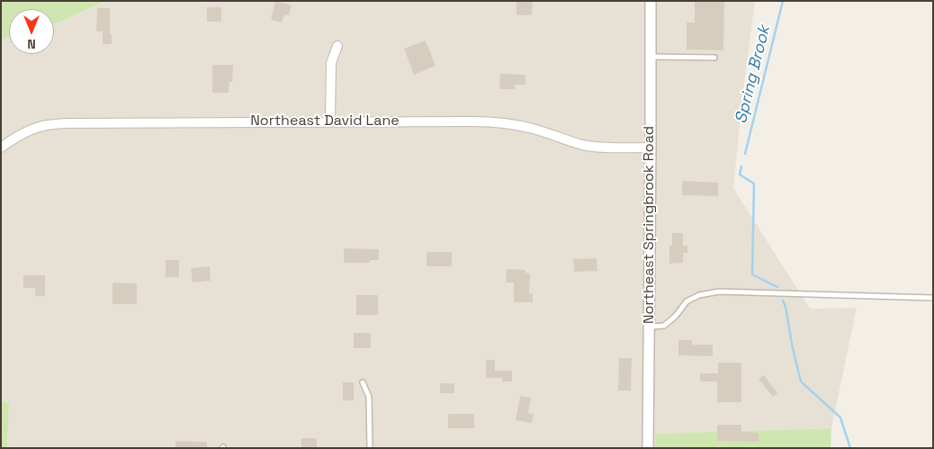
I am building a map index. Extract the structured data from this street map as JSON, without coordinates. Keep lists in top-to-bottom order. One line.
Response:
{"streets":{"street":["Northeast David Lane","Northeast Springbrook Road"]},"crossings":[["Northeast David Lane","Northeast Springbrook Road"]],"water":["Spring Brook"],"north":"bottom"}
